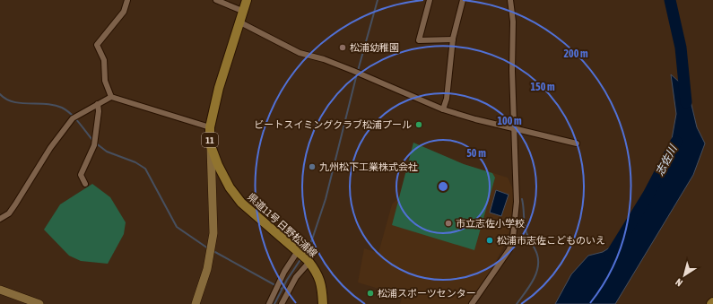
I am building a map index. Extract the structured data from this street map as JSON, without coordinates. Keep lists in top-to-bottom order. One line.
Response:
{"streets":{"main road":["11","県道11号 日野松浦線"]},"water":["志佐川"],"places":["松浦幼稚園","ビートスイミングクラブ松浦プール","九州松下工業株式会社","市立志佐小学校","松浦市志佐こどものいえ","松浦スポーツセンター"],"north":"bottom left","rings":["200 m","150 m","100 m","50 m"]}
